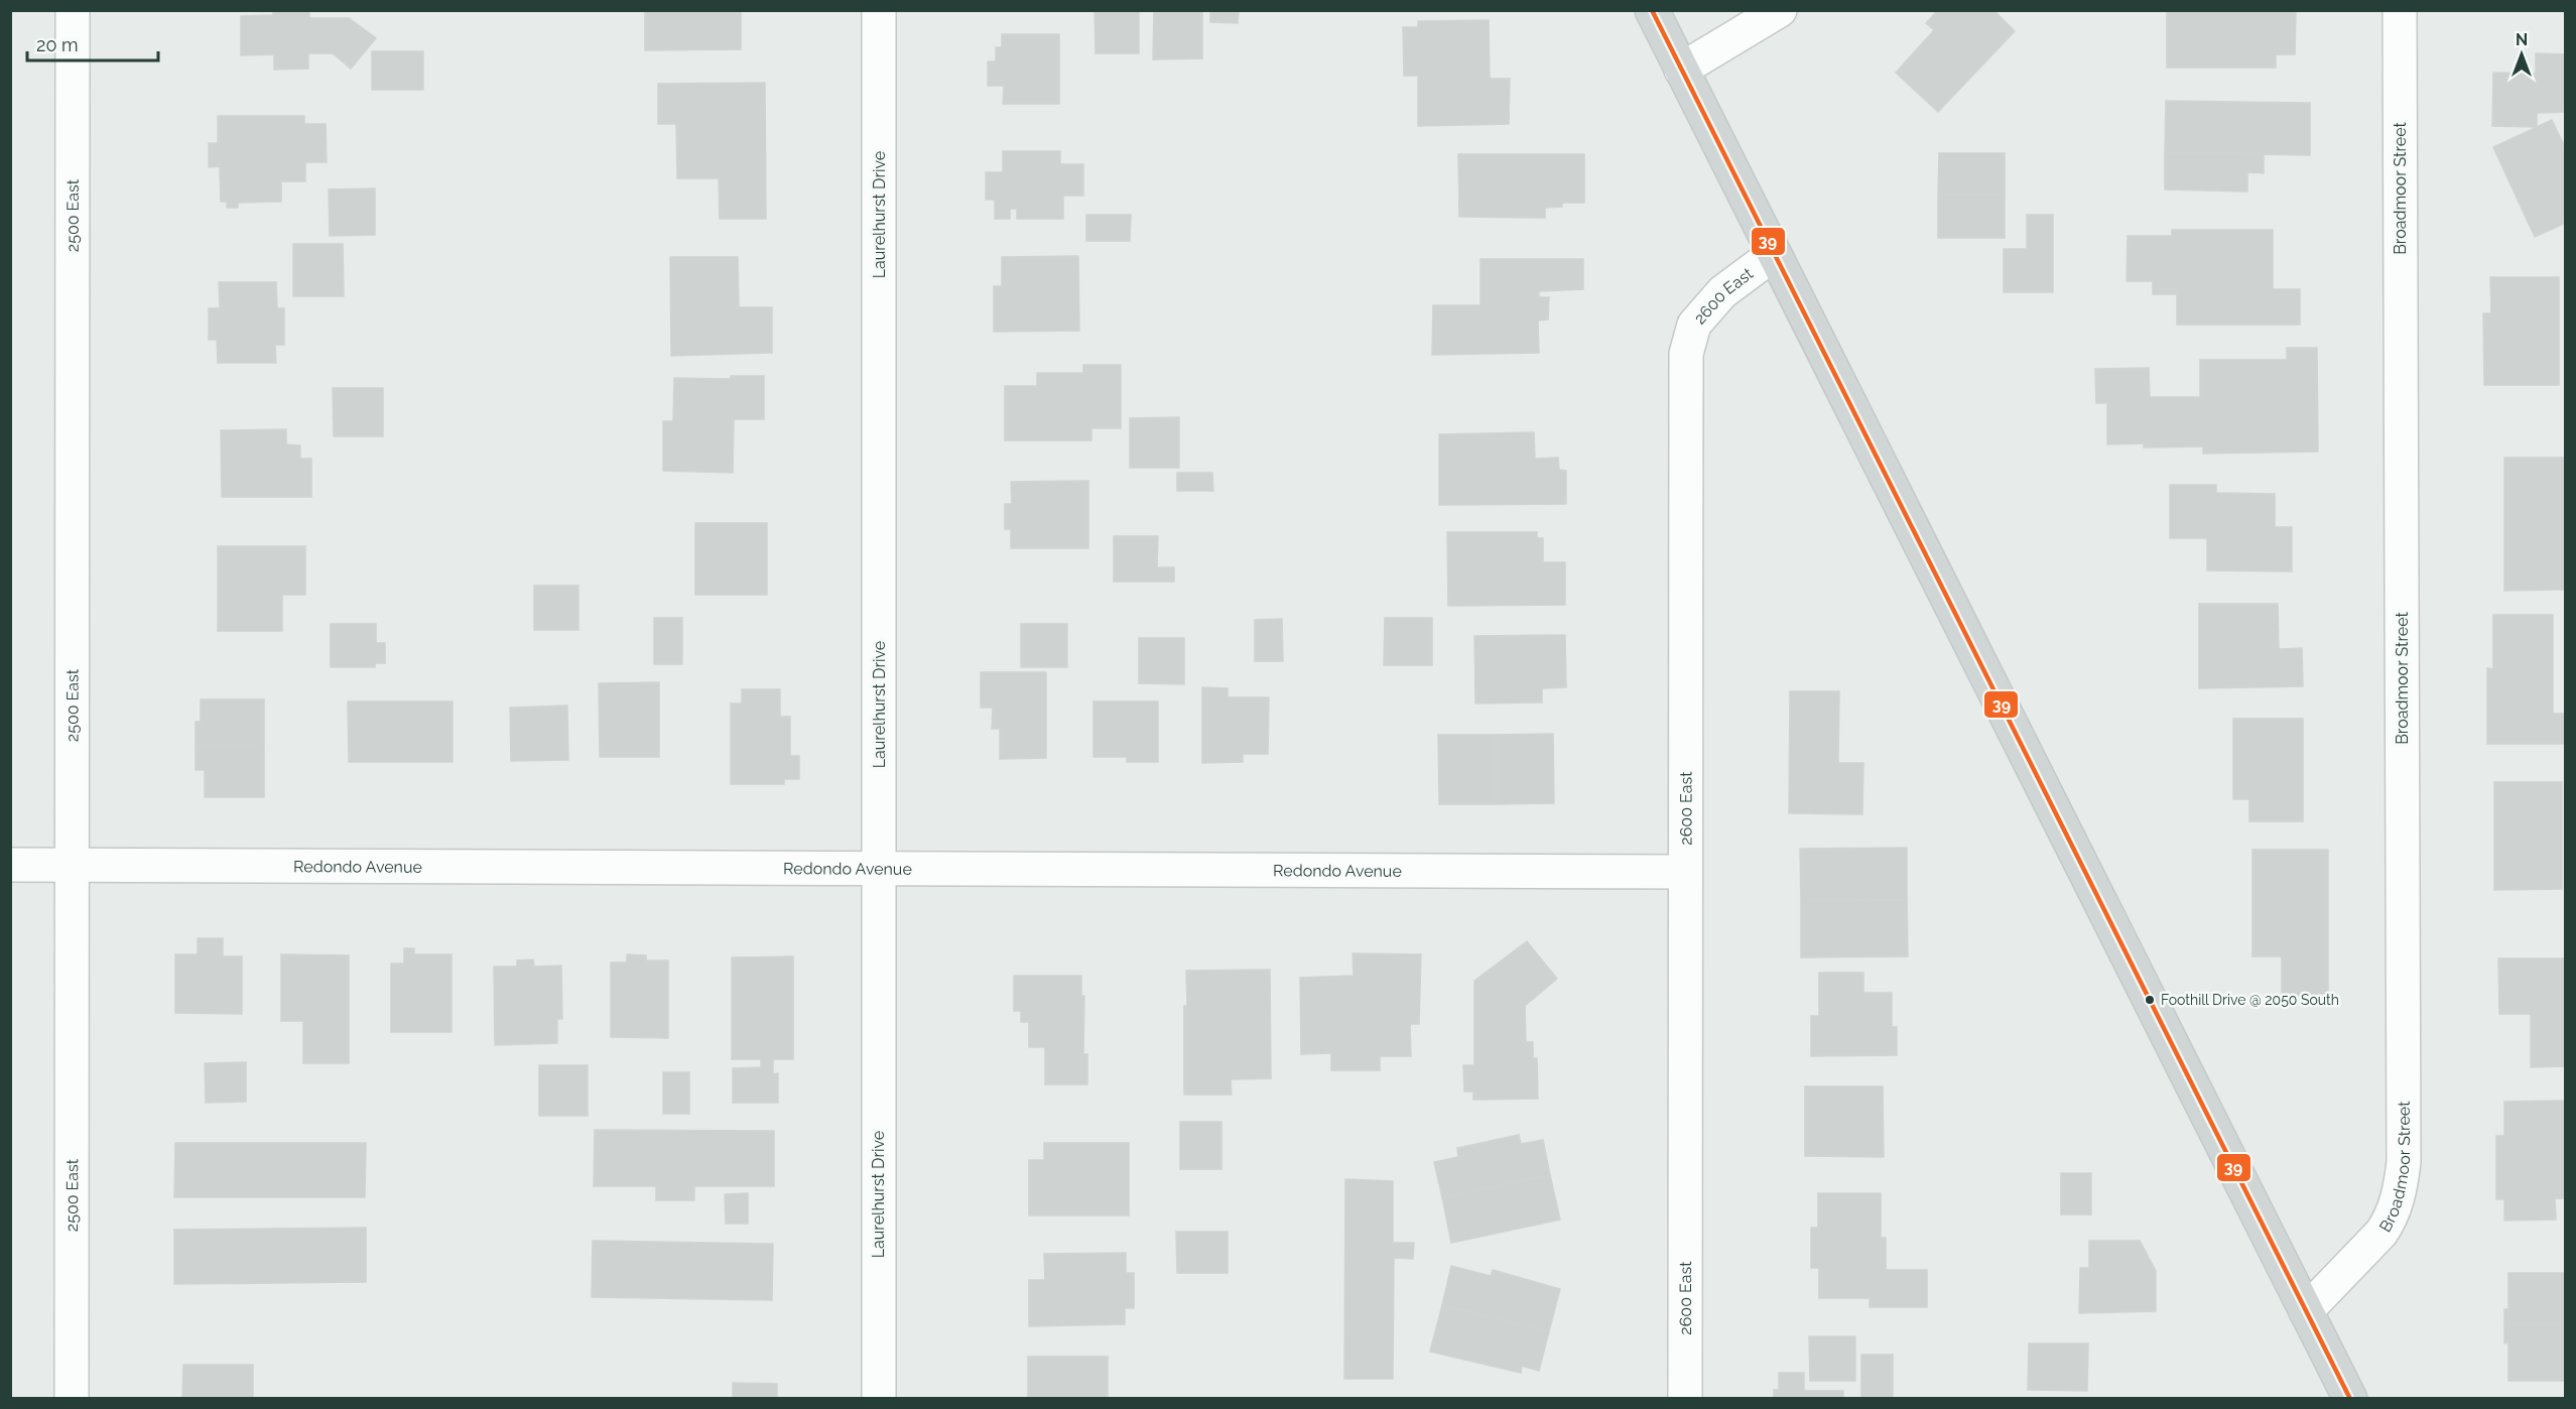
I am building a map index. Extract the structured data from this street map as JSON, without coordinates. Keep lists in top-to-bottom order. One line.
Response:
{"streets":{"street":["Broadmoor Street","2500 East","Laurelhurst Drive","2600 East","Redondo Avenue"]},"crossings":[["2500 East","Redondo Avenue"],["Laurelhurst Drive","Redondo Avenue"],["2600 East","Redondo Avenue"]],"places":["Foothill Drive @ 2050 South"],"lines":["transit line 39"],"scale_bar":"20 m","north":"top"}
